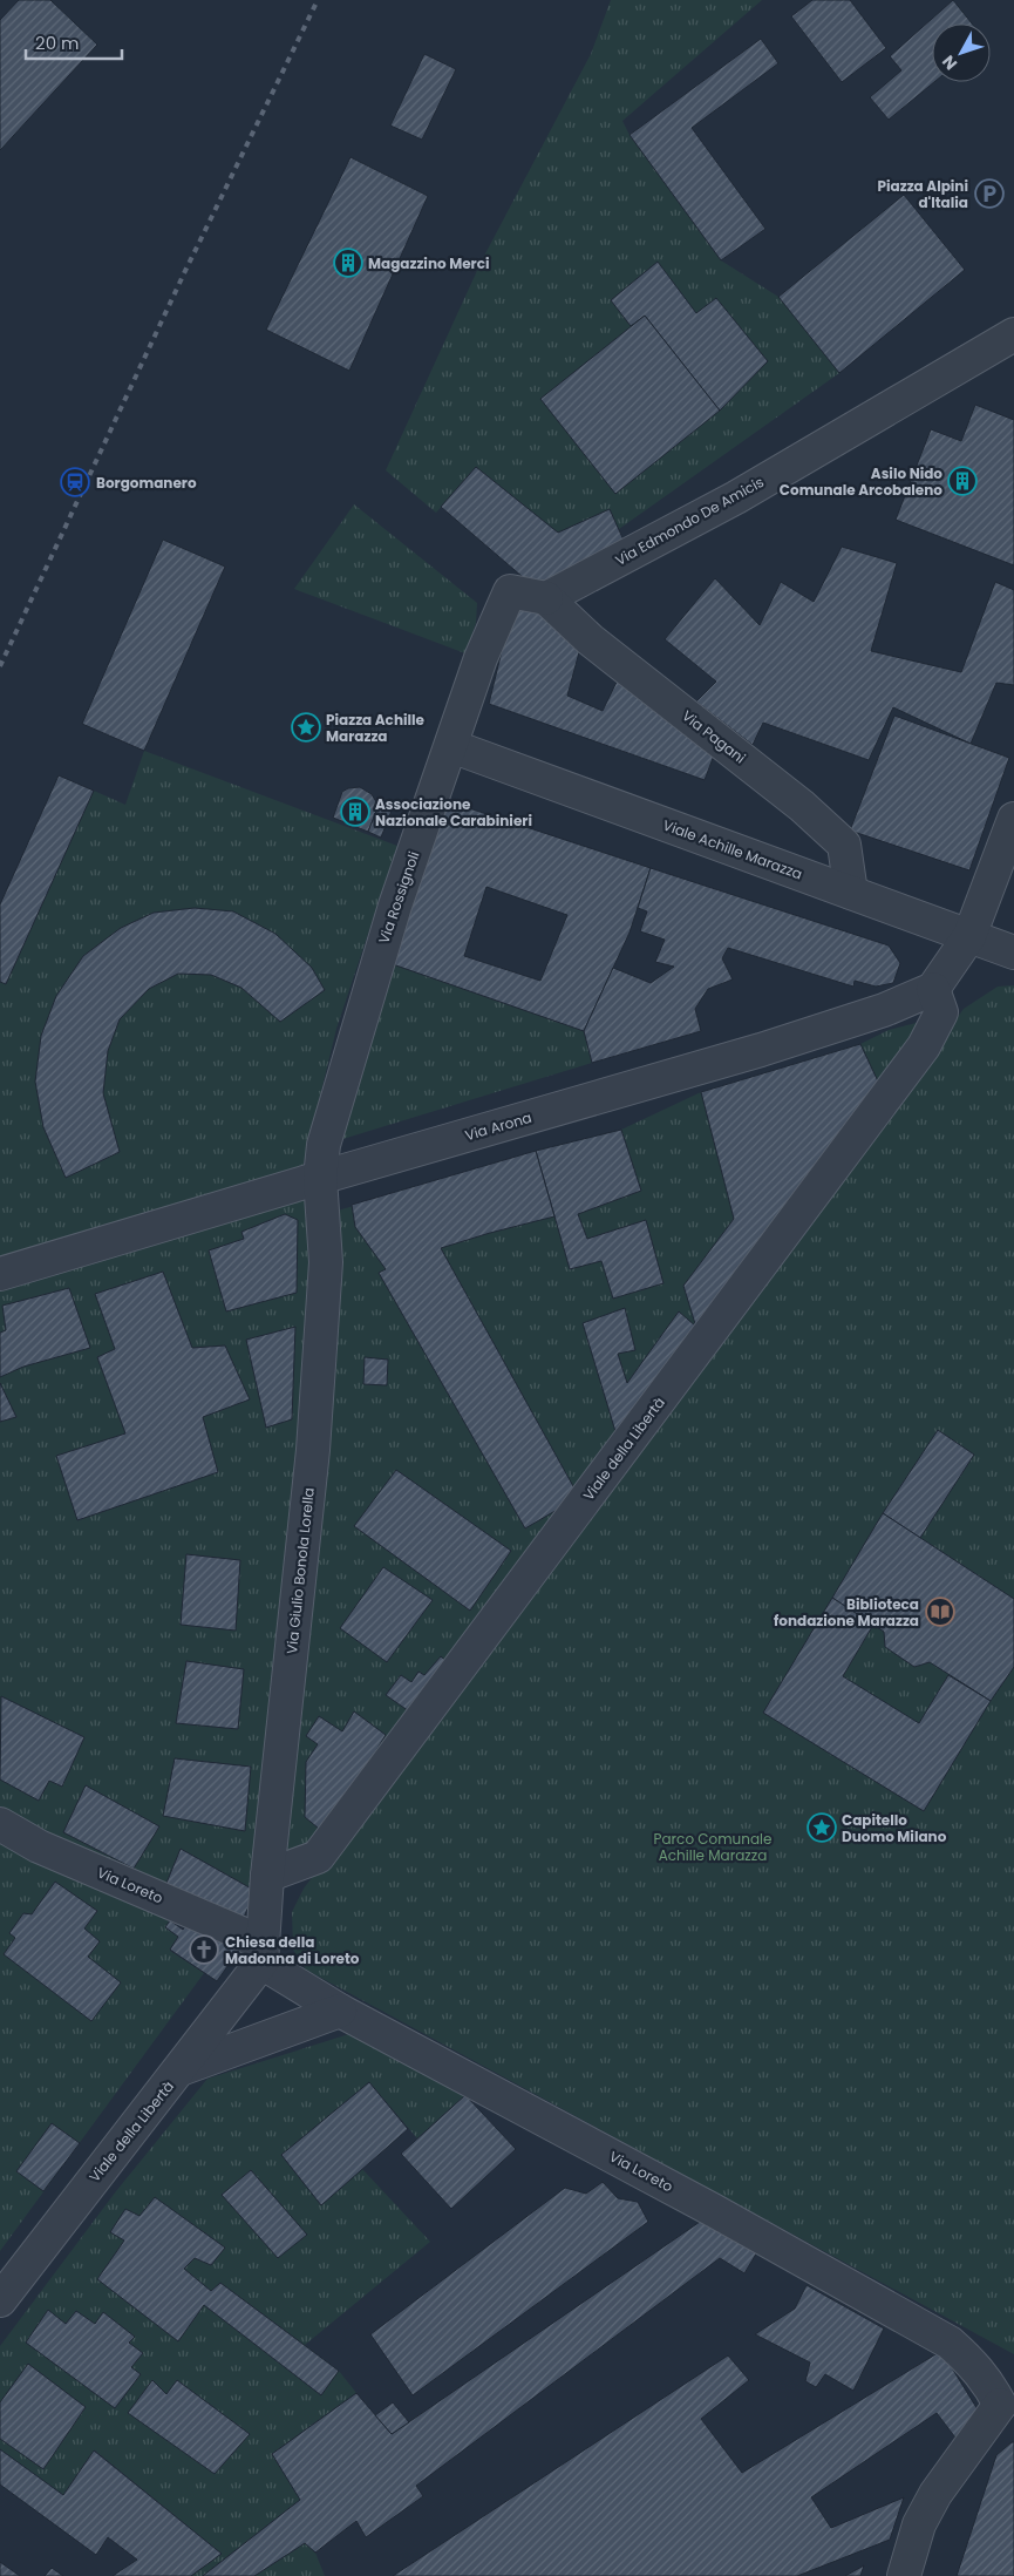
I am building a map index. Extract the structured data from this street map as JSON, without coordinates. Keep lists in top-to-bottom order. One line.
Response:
{"streets":{"street":["Via Edmondo De Amicis","Via Pagani","Viale Achille Marazza","Via Rossignoli","Via Arona","Viale della Libertà","Via Giulio Bonola Lorella","Via Loreto"]},"crossings":[["Via Edmondo De Amicis","Via Pagani"],["Via Edmondo De Amicis","Via Rossignoli"],["Via Pagani","Viale Achille Marazza"],["Via Pagani","Via Rossignoli"],["Viale Achille Marazza","Via Rossignoli"],["Via Rossignoli","Via Arona"],["Via Rossignoli","Via Giulio Bonola Lorella"],["Via Arona","Viale della Libertà"],["Via Arona","Via Giulio Bonola Lorella"],["Viale della Libertà","Via Giulio Bonola Lorella"],["Viale della Libertà","Via Loreto"],["Via Giulio Bonola Lorella","Via Loreto"]],"parks":["Parco Comunale Achille Marazza"],"places":{"parking":["Piazza Alpini d'Italia"],"building":["Magazzino Merci","Asilo Nido Comunale Arcobaleno","Associazione Nazionale Carabinieri"],"station":["Borgomanero"],"place":["Piazza Achille Marazza","Capitello Duomo Milano"],"library":["Biblioteca fondazione Marazza"],"church":["Chiesa della Madonna di Loreto"]},"scale_bar":"20 m","north":"bottom left"}
